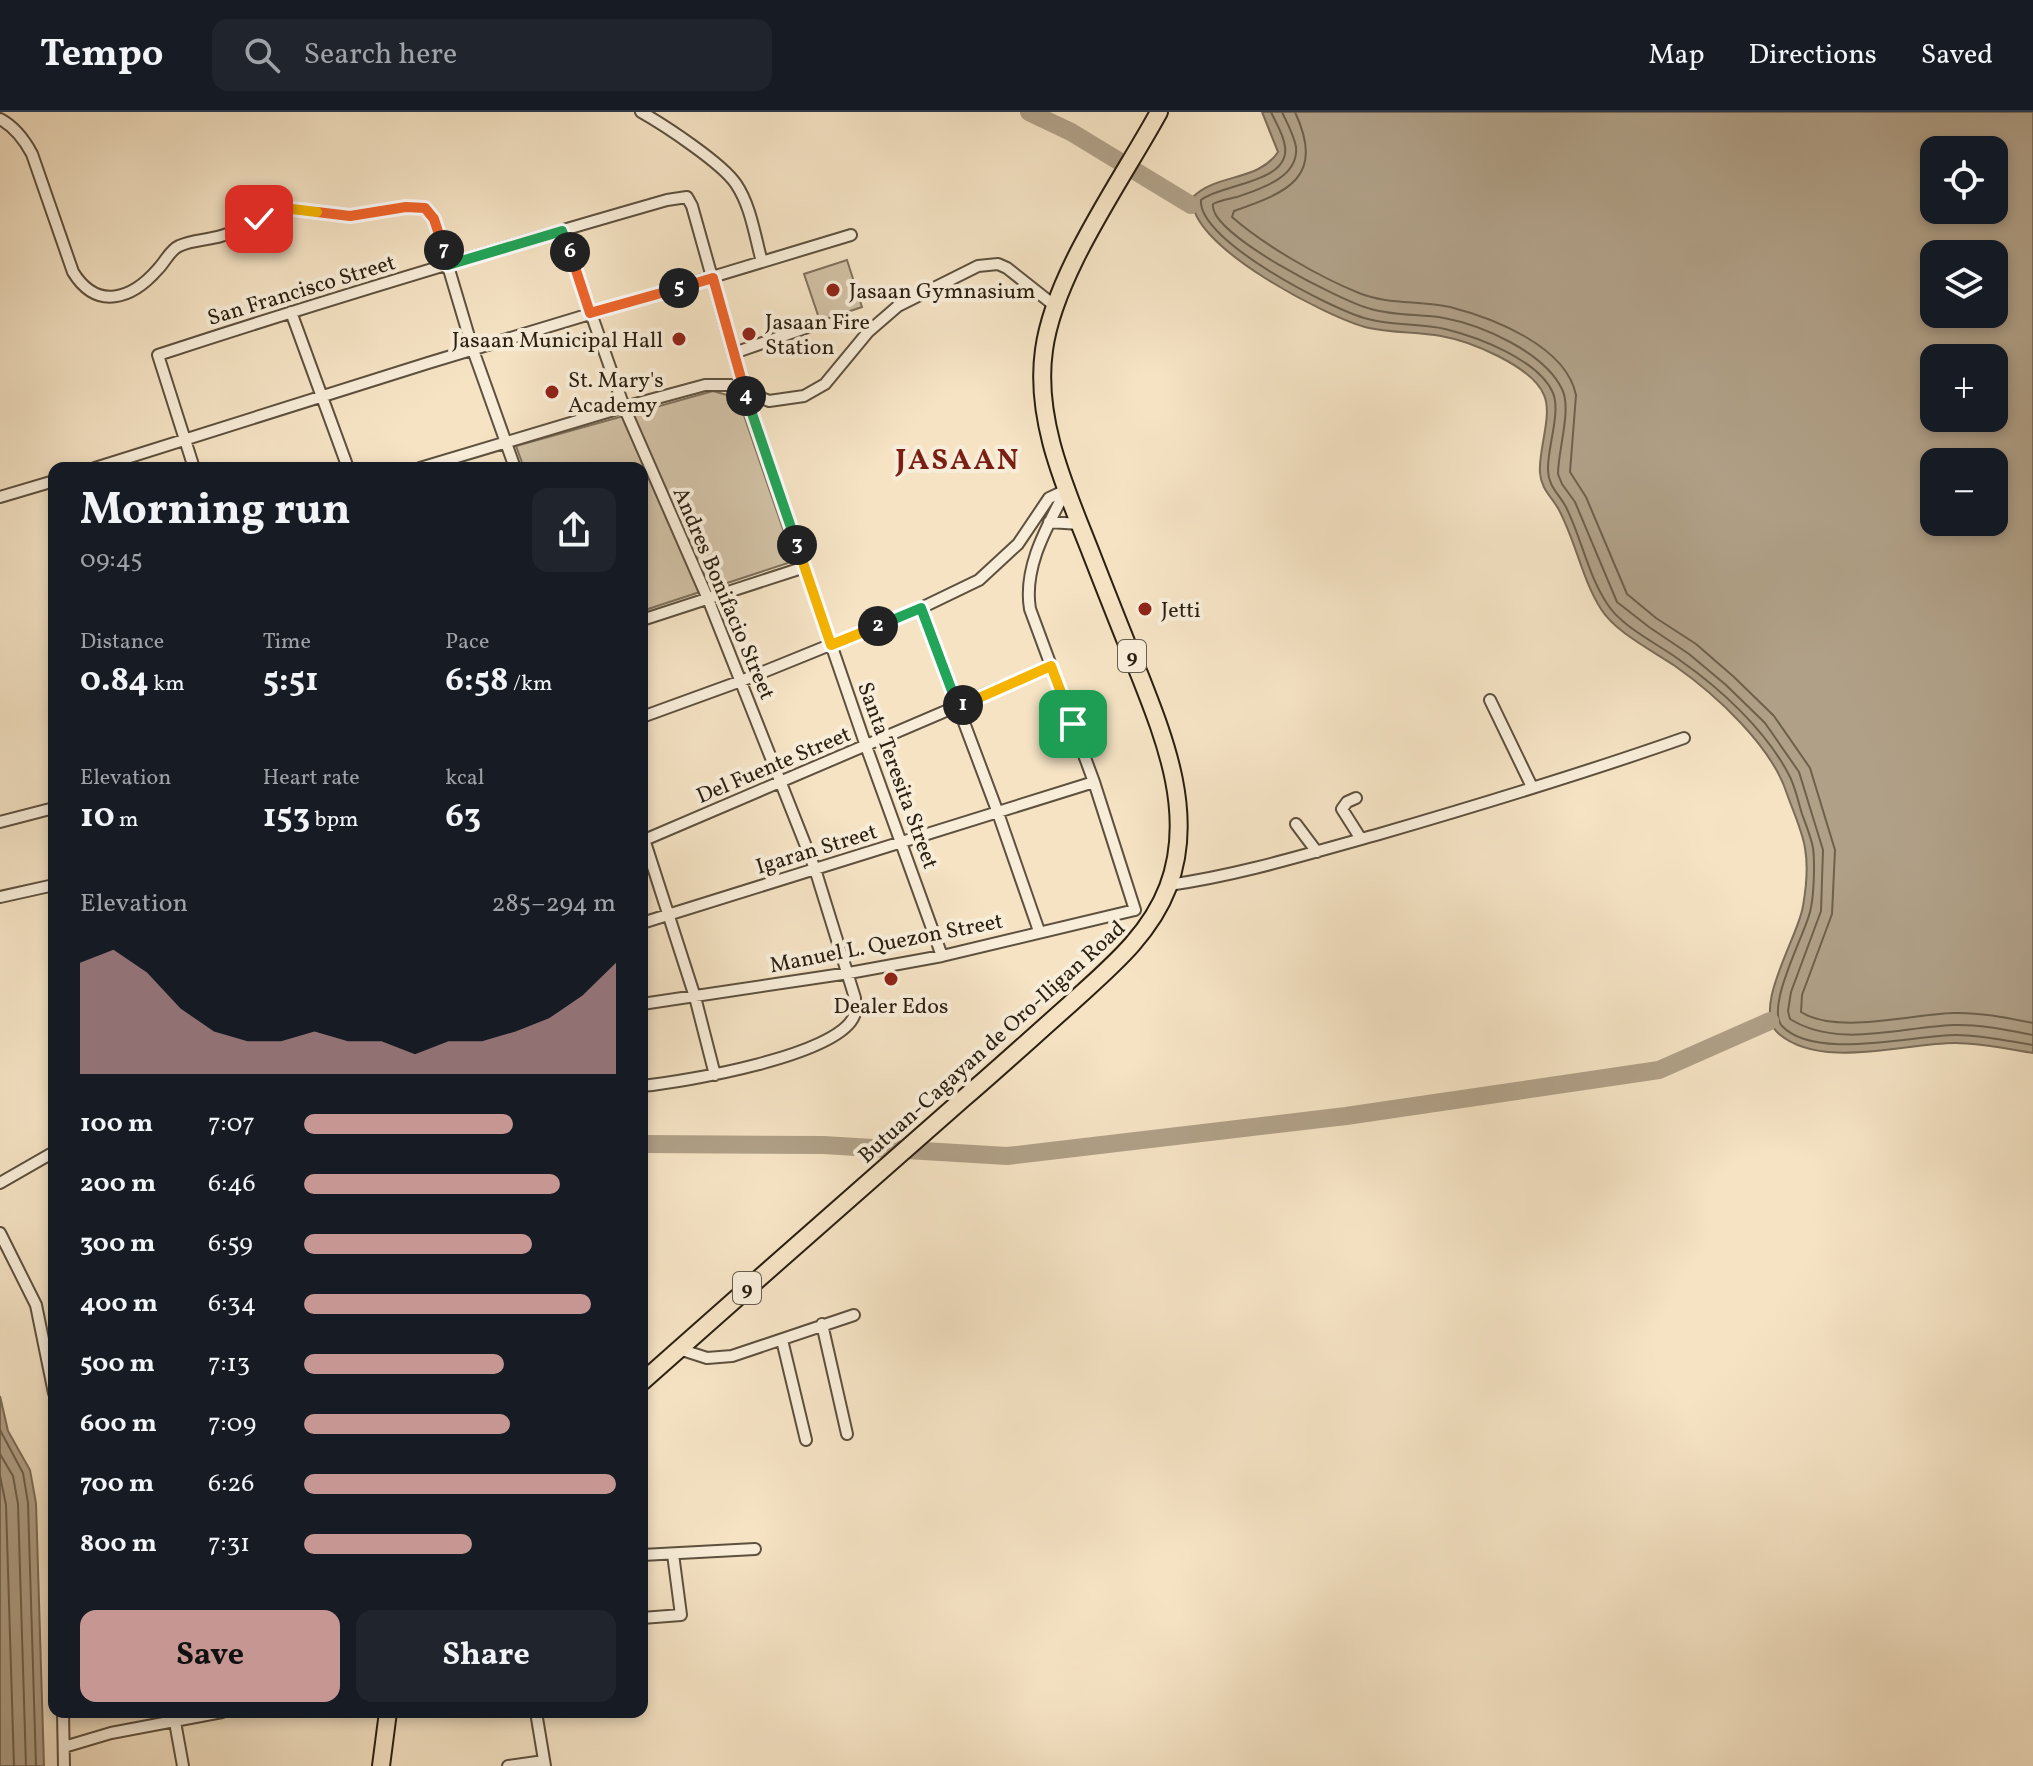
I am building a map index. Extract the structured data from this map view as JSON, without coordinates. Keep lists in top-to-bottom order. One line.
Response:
{"streets":{"highway":["9","Butuan-Cagayan de Oro-Iligan Road"],"street":["San Francisco Street","Andres Bonifacio Street","Del Fuente Street","Santa Teresita Street","Igaran Street","Manuel L. Quezon Street"]},"crossings":[["San Francisco Street","Andres Bonifacio Street"],["San Francisco Street","Santa Teresita Street"],["Andres Bonifacio Street","Del Fuente Street"],["Andres Bonifacio Street","Igaran Street"],["Andres Bonifacio Street","Manuel L. Quezon Street"],["Del Fuente Street","Santa Teresita Street"],["Santa Teresita Street","Igaran Street"],["Santa Teresita Street","Manuel L. Quezon Street"]],"districts":["JASAAN"],"places":["Jasaan Gymnasium","Jasaan Fire Station","Jasaan Municipal Hall","St. Mary's Academy","Jetti","Dealer Edos"],"page":{"header":"Tempo","search":"Search here","nav":["Map","Directions","Saved"],"map_buttons":["+","−"],"pins":["7","6","5","4","3","2","1"],"heading":["Morning run","09:45"],"stats":[["Distance","0.84 km"],["Time","5:51"],["Pace","6:58 /km"],["Elevation","10 m"],["Heart rate","153 bpm"],["kcal","63"]],"chart":["Elevation","285–294 m"],"list":[{"name":"100 m","note":"7:07"},{"name":"200 m","note":"6:46"},{"name":"300 m","note":"6:59"},{"name":"400 m","note":"6:34"},{"name":"500 m","note":"7:13"},{"name":"600 m","note":"7:09"},{"name":"700 m","note":"6:26"},{"name":"800 m","note":"7:31"}],"buttons":["Save","Share"]}}
